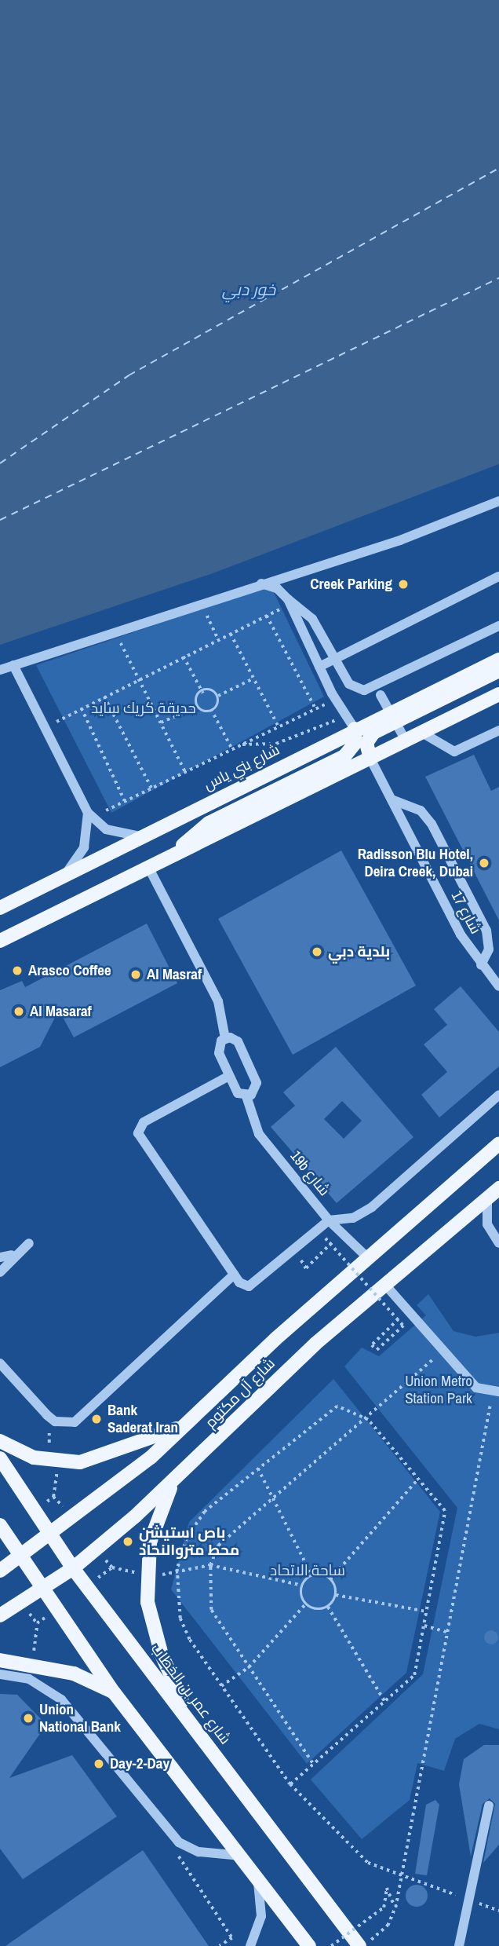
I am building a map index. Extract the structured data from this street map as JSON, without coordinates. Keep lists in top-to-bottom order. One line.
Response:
{"streets":{"main road":["شارع بني ياس","شارع آل مكتوم","شارع عمر بن الخطاب"],"street":["شارع 17","19b شارع"]},"crossings":[["19b شارع","شارع آل مكتوم"],["شارع آل مكتوم","شارع عمر بن الخطاب"]],"water":["خور دبي"],"parks":["حديقة كريك سايد","Union Metro Station Park","ساحة الاتحاد"],"places":["Creek Parking","Radisson Blu Hotel, Deira Creek, Dubai","بلدية دبي","Arasco Coffee","Al Masraf","Al Masaraf","Bank Saderat Iran","باص استيشن محط متروالنحاد","Union National Bank","Day-2-Day"]}
